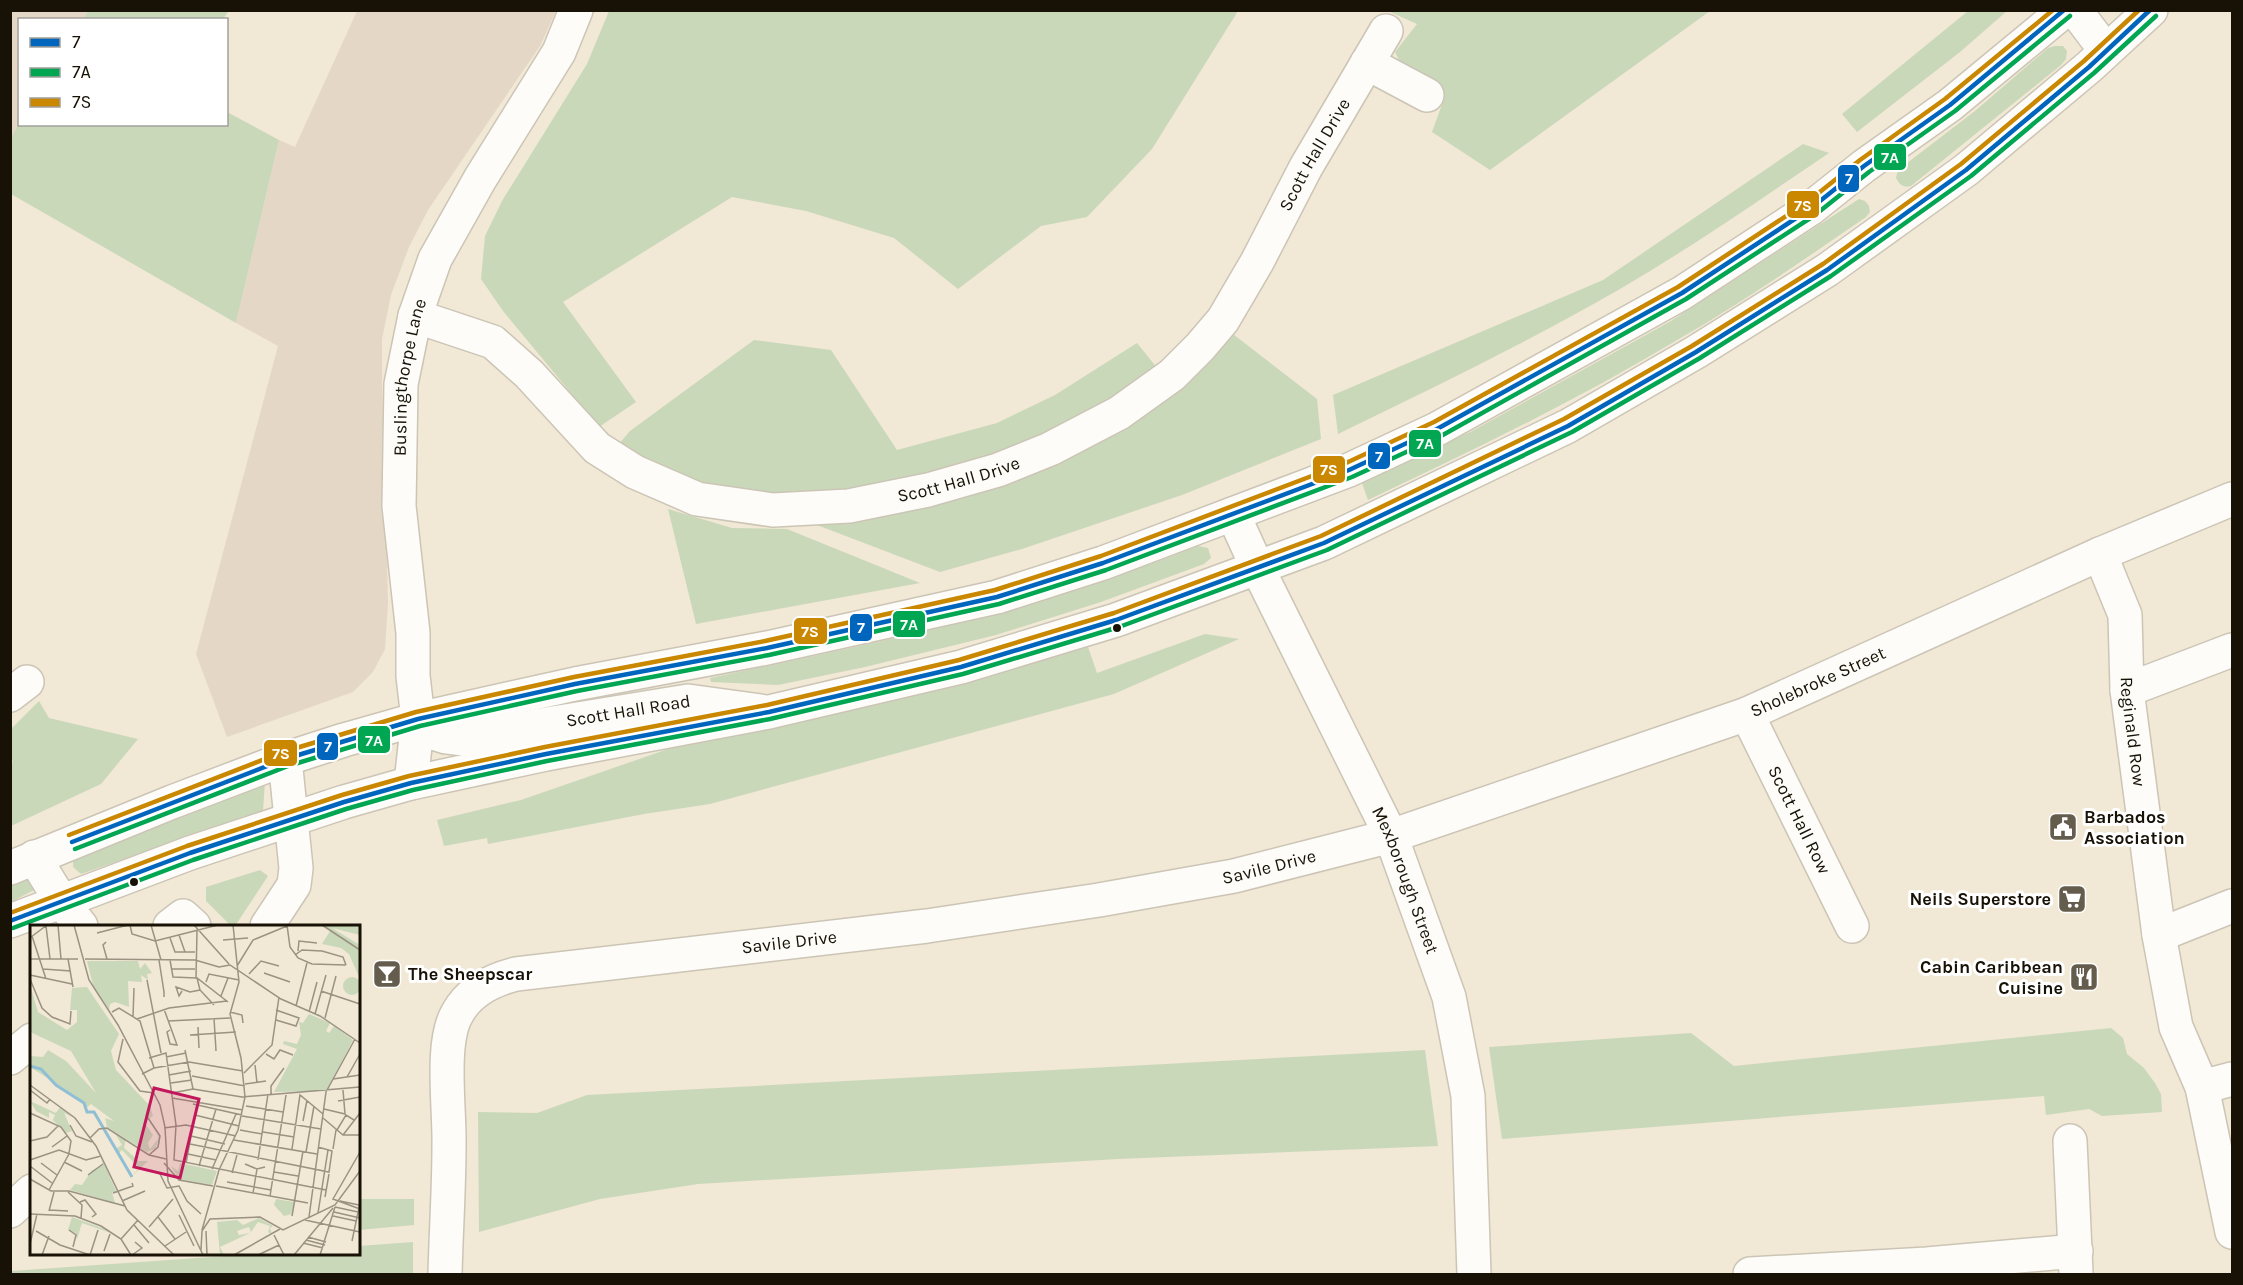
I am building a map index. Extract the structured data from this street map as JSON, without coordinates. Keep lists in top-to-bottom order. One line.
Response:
{"streets":{"main road":["Scott Hall Drive","Buslingthorpe Lane","Sholebroke Street","Scott Hall Road","Reginald Row","Scott Hall Row","Savile Drive","Mexborough Street"]},"crossings":[["Scott Hall Drive","Buslingthorpe Lane"],["Buslingthorpe Lane","Scott Hall Road"],["Sholebroke Street","Reginald Row"],["Sholebroke Street","Scott Hall Row"],["Sholebroke Street","Savile Drive"],["Sholebroke Street","Mexborough Street"],["Scott Hall Road","Mexborough Street"],["Savile Drive","Mexborough Street"]],"places":{"public building":["Barbados Association"],"supermarket":["Neils Superstore"],"bar":["The Sheepscar"],"restaurant":["Cabin Caribbean Cuisine"]},"lines":["transit line 7","transit line 7S","transit line 7A"],"legend":["7","7A","7S"]}
